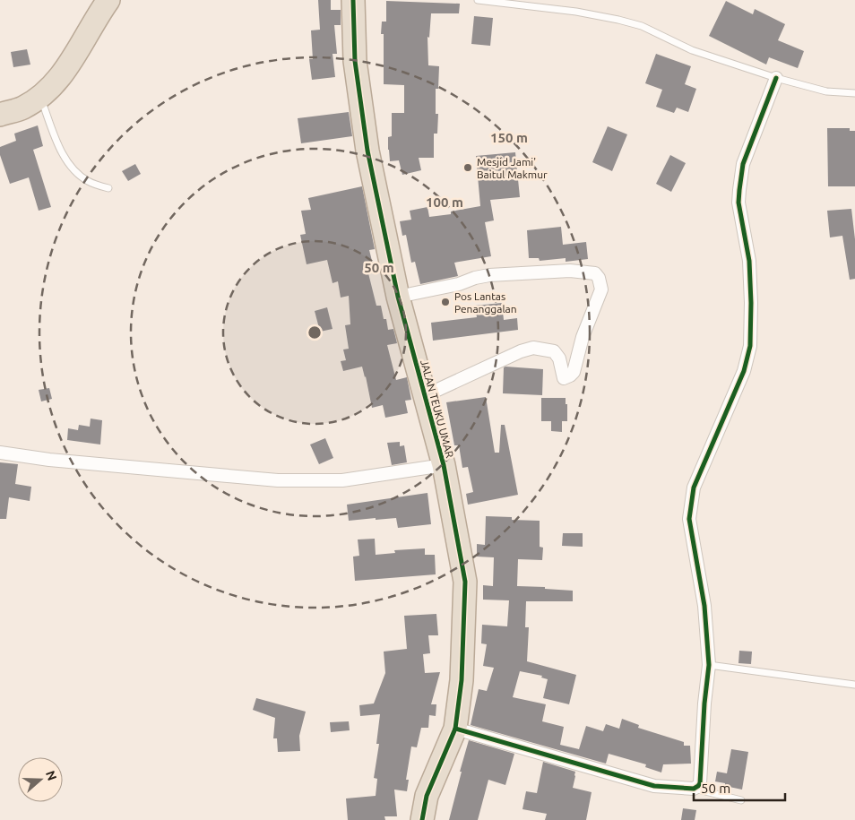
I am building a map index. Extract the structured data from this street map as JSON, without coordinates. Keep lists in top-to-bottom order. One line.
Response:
{"streets":{"highway":["JALAN TEUKU UMAR"]},"places":["Mesjid Jami' Baitul Makmur","Pos Lantas Penanggalan"],"scale_bar":"50 m","north":"right","rings":["150 m","100 m","50 m"]}
